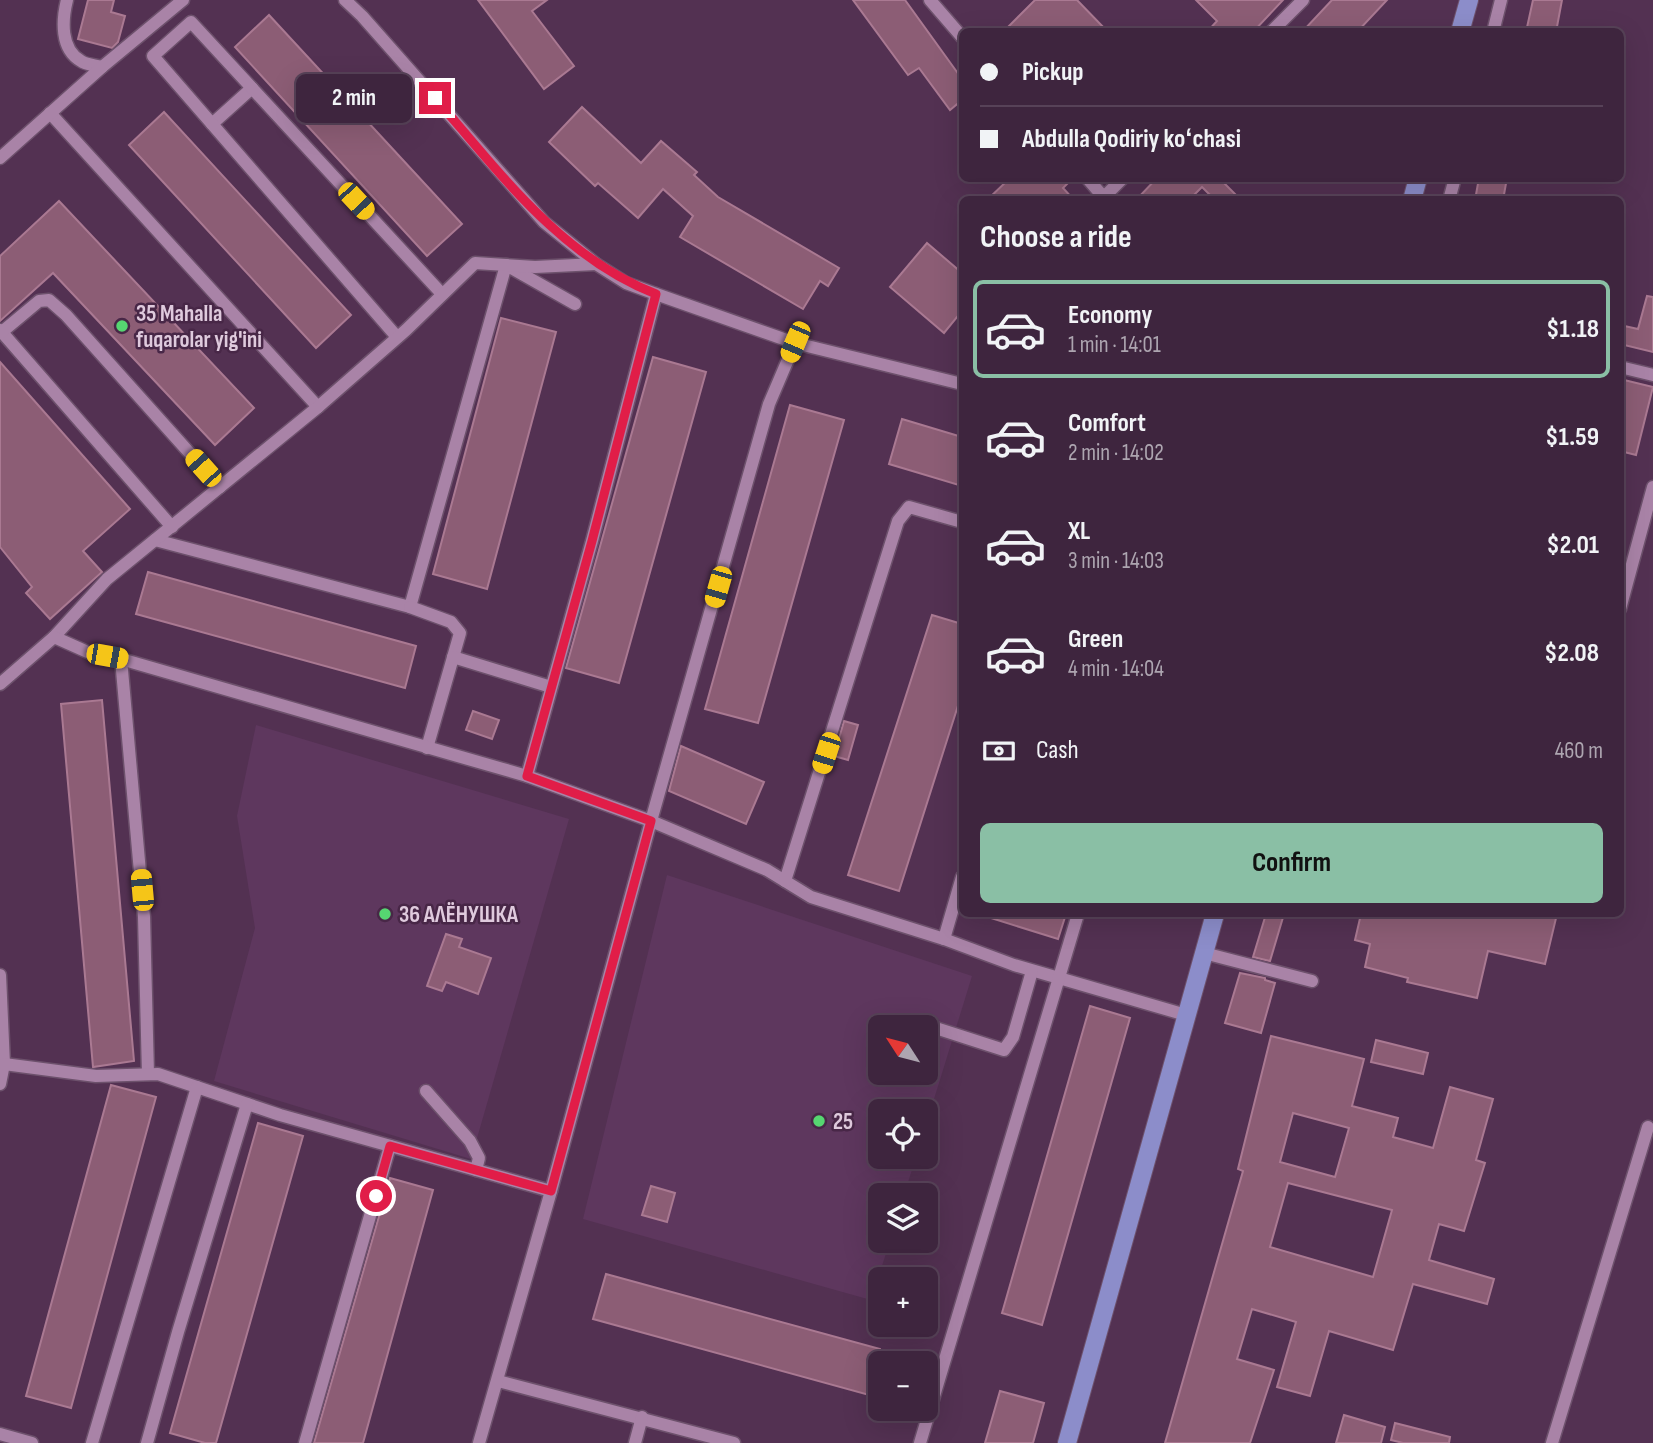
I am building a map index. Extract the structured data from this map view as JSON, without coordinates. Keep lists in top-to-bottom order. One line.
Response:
{"places":["35 Mahalla fuqarolar yig'ini","36 АЛЁНУШКА","25"],"north":"top left","page":{"banner":["Pickup","Abdulla Qodiriy koʻchasi"],"bubble":"2 min","heading":"Choose a ride","list":[{"name":"Economy","note":"1 min · 14:01","value":"$1.18"},{"name":"Comfort","note":"2 min · 14:02","value":"$1.59"},{"name":"XL","note":"3 min · 14:03","value":"$2.01"},{"name":"Green","note":"4 min · 14:04","value":"$2.08"}],"pay":["Cash","460 m"],"buttons":"Confirm","map_buttons":["+","−"]}}
